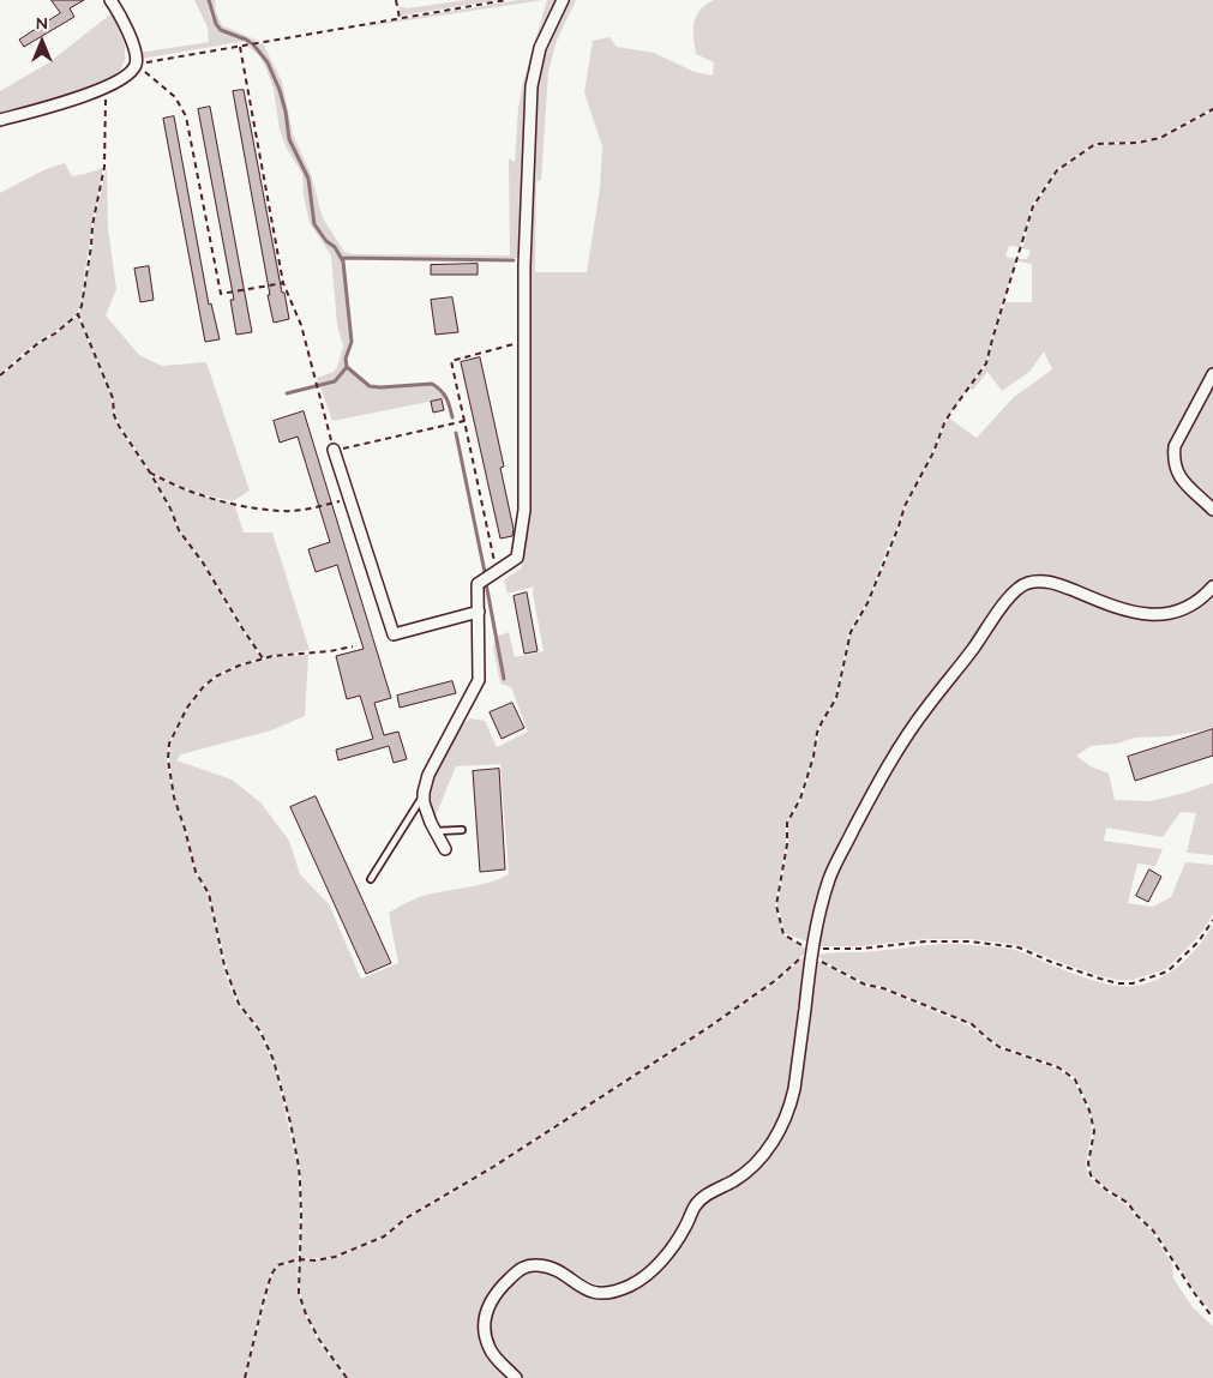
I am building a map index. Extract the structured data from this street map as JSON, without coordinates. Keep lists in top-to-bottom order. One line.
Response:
{"north":"top"}
